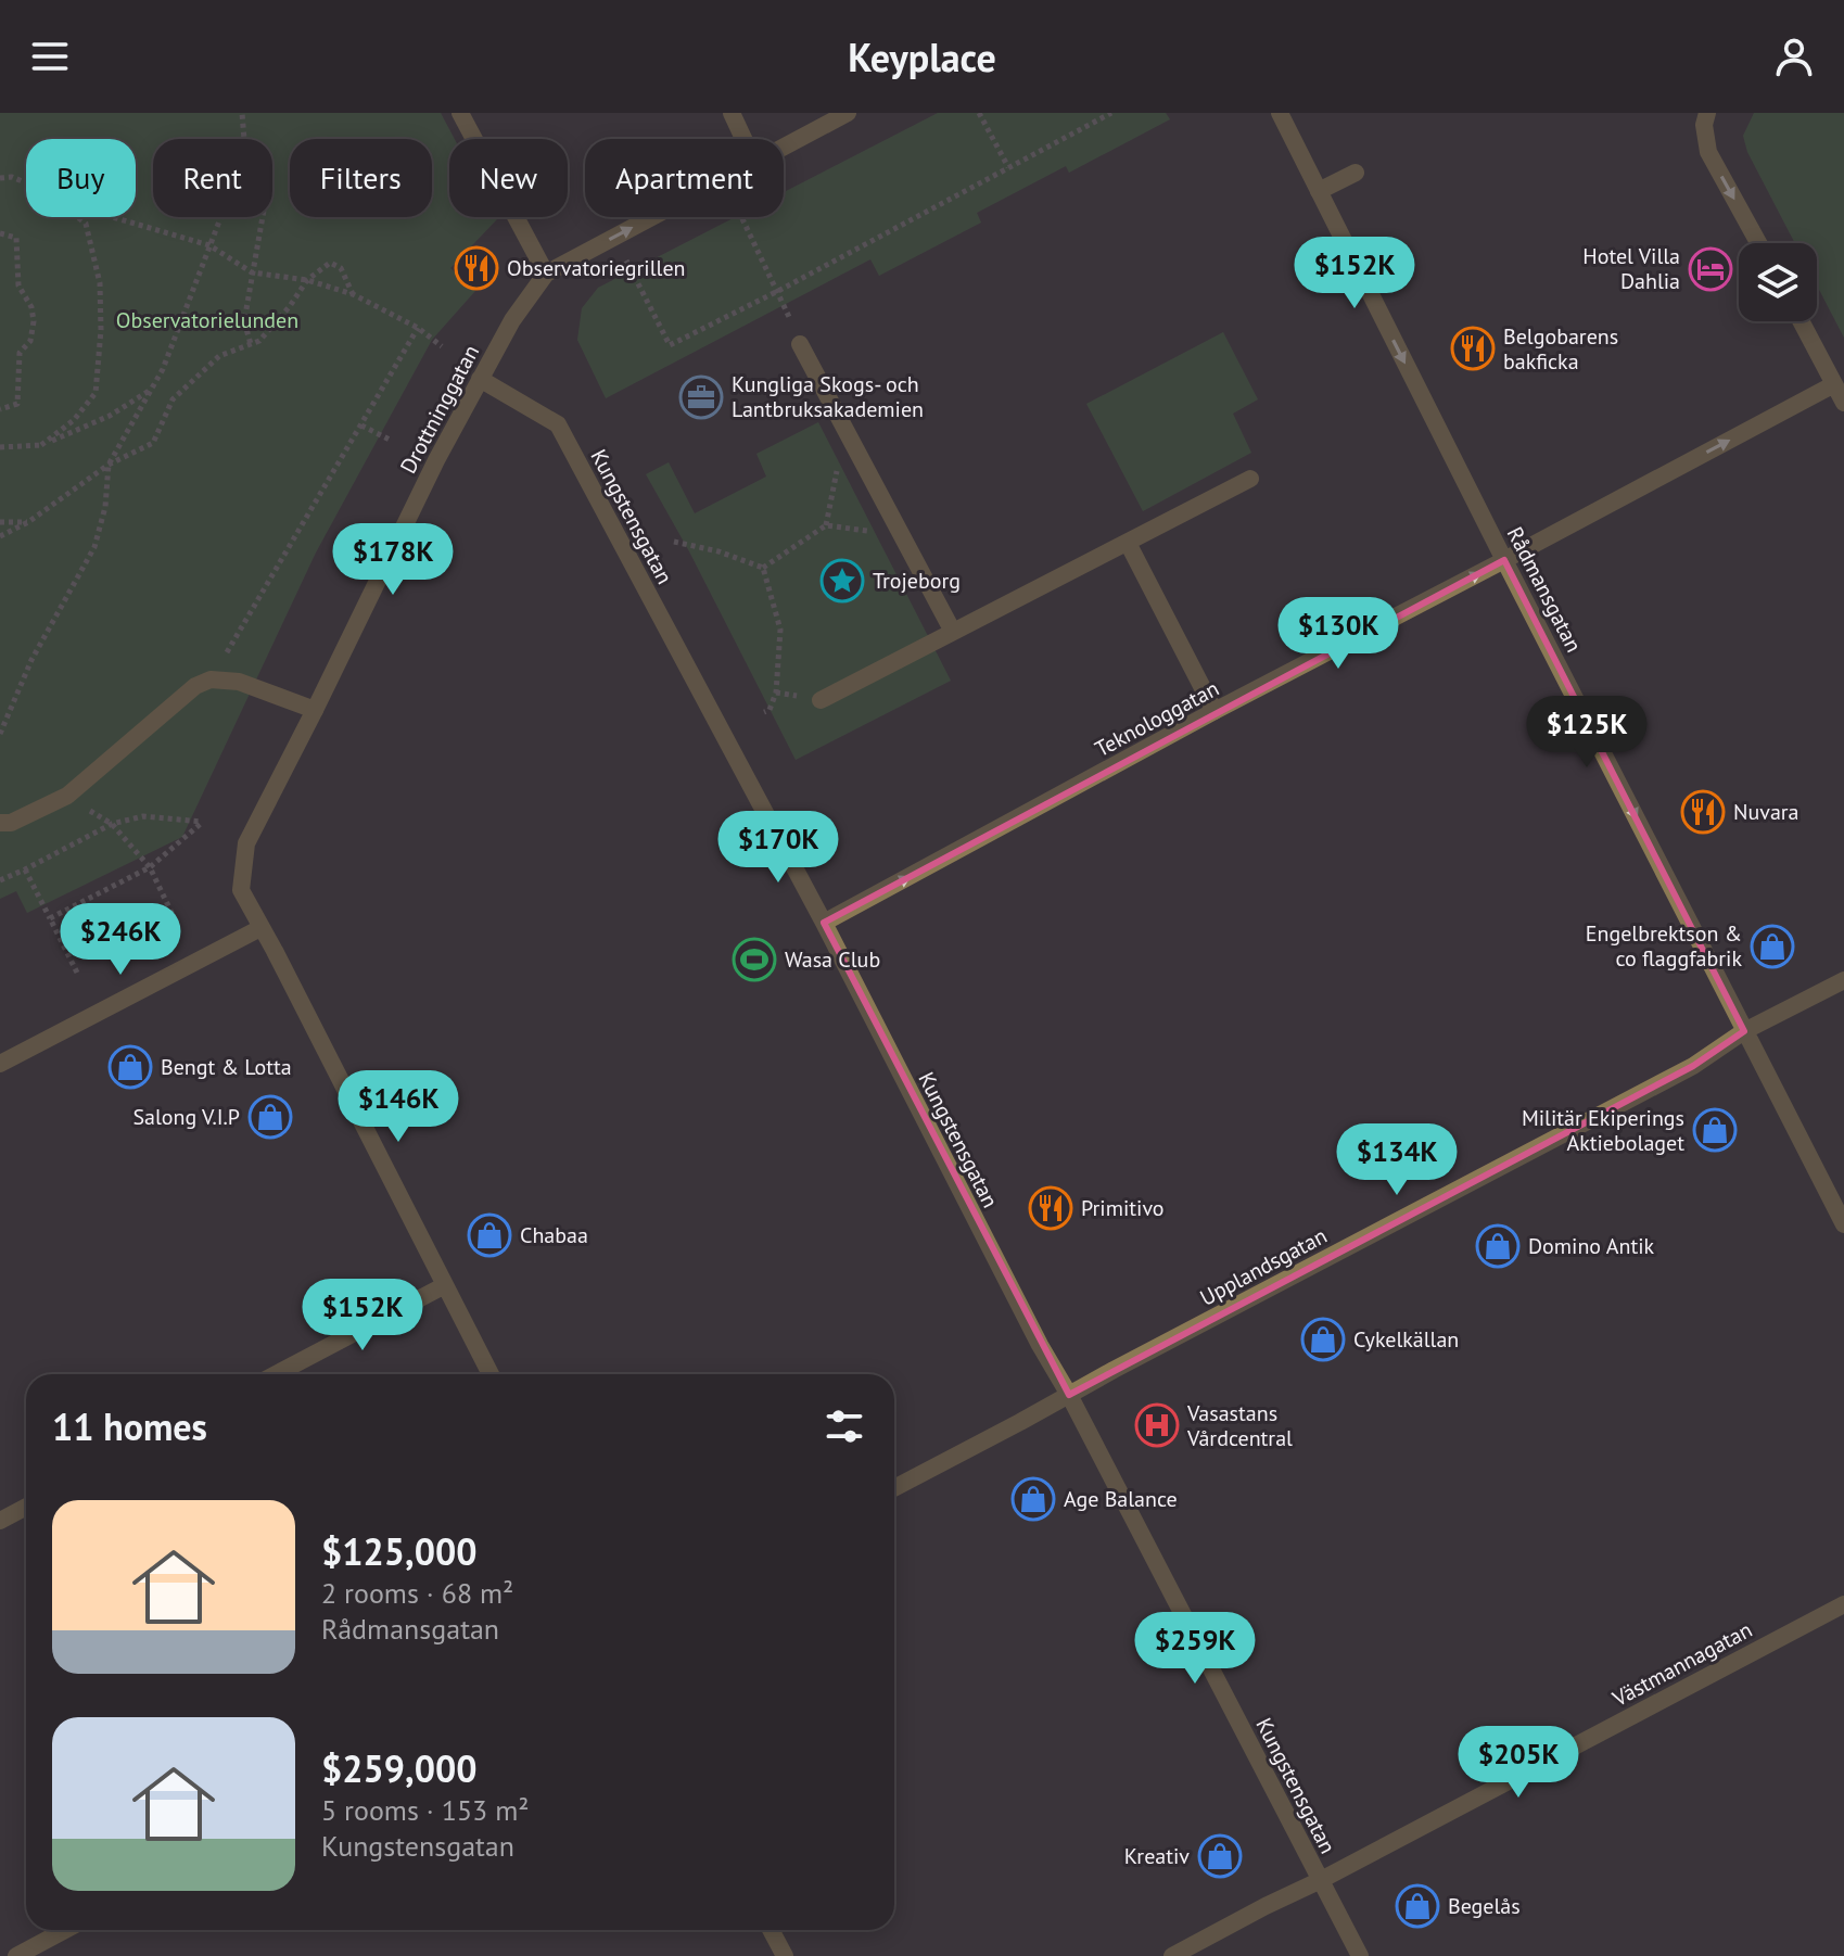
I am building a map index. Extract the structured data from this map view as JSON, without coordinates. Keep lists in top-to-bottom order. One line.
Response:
{"streets":{"street":["Drottninggatan","Kungstensgatan","Rådmansgatan","Teknologgatan","Upplandsgatan","Västmannagatan"]},"crossings":[["Drottninggatan","Kungstensgatan"],["Kungstensgatan","Teknologgatan"],["Kungstensgatan","Upplandsgatan"],["Kungstensgatan","Västmannagatan"],["Rådmansgatan","Teknologgatan"],["Rådmansgatan","Upplandsgatan"]],"one_way":["Rådmansgatan","Teknologgatan"],"parks":["Observatorielunden"],"places":{"restaurant":["Observatoriegrillen","Belgobarens bakficka","Nuvara","Primitivo"],"hotel":["Hotel Villa Dahlia"],"office":["Kungliga Skogs- och Lantbruksakademien"],"place":["Trojeborg"],"shop":["Engelbrektson & co flaggfabrik","Bengt & Lotta","Salong V.I.P","Militär Ekiperings Aktiebolaget","Chabaa","Domino Antik","Cykelkällan","Age Balance","Kreativ","Begelås"],"sports":["Wasa Club"],"hospital":["Vasastans Vårdcentral"]},"page":{"header":"Keyplace","chip":["Buy","Rent","Filters","New","Apartment"],"price":["$152K","$178K","$130K","$125K","$170K","$246K","$146K","$134K","$152K","$259K","$205K"],"heading":"11 homes","list":[{"name":"$125,000","note":"2 rooms · 68 m² · Rådmansgatan"},{"name":"$259,000","note":"5 rooms · 153 m² · Kungstensgatan"}]}}
